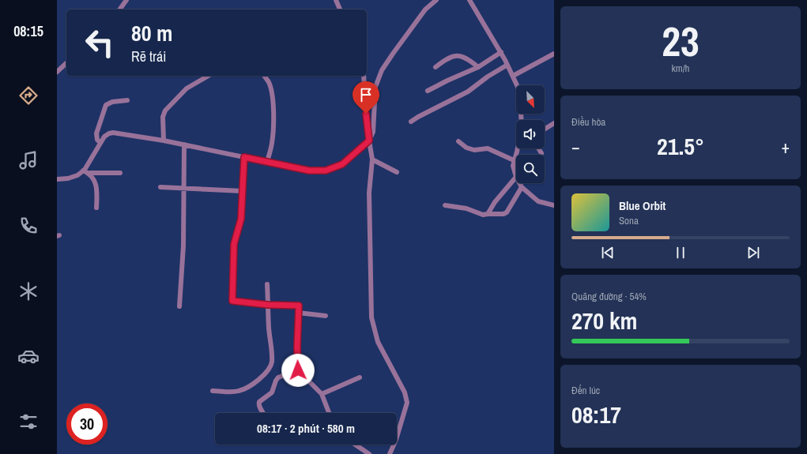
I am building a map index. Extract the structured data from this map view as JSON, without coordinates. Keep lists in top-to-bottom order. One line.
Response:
{"north":"bottom right","page":{"tabs":"08:15","tile":[["23","km/h"],"Điều hòa",["Quãng đường · 54%","270 km"],["Đến lúc","08:17"]],"turn":["80 m","Rẽ trái"],"heat":["−","21.5°","+"],"song":["Blue Orbit","Sona"],"limit":"30","trip":"08:17 · 2 phút · 580 m"}}
